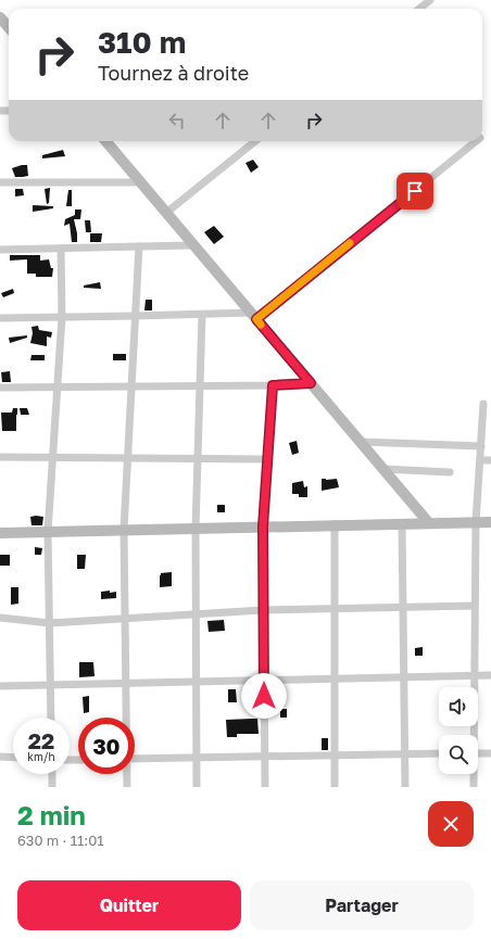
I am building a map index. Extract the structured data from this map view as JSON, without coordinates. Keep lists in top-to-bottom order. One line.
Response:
{"page":{"turn":["310 m","Tournez à droite"],"speed":"22 km/h","limit":"30","heading":["2 min","630 m · 11:01"],"buttons":["Quitter","Partager"]}}
